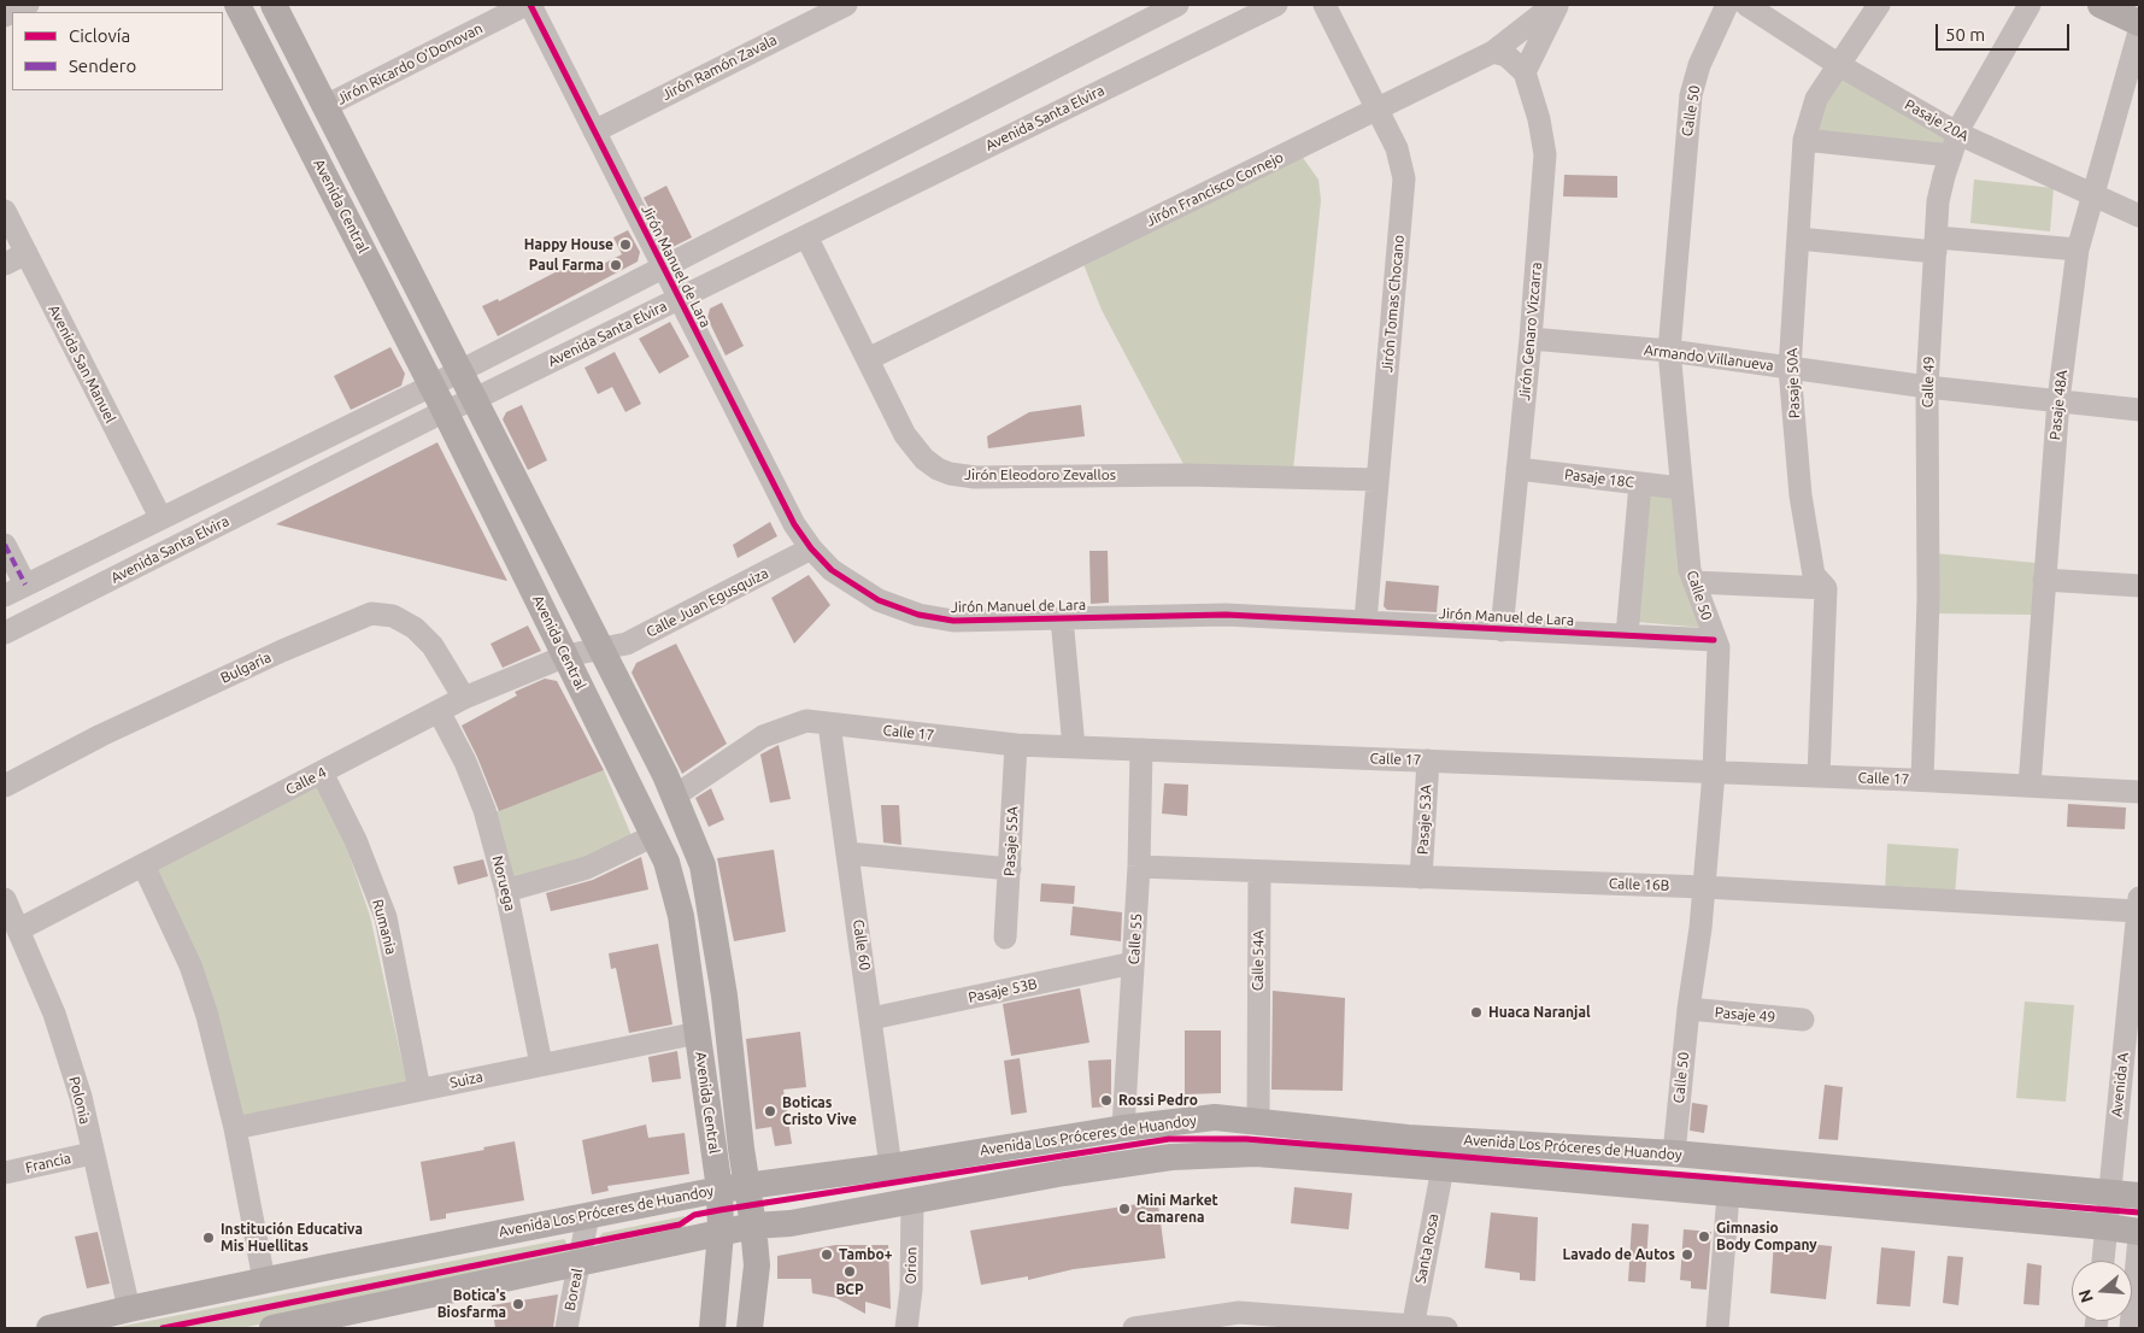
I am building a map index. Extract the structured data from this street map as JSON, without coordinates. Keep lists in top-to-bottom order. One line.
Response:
{"streets":{"main road":["Avenida Central","Avenida Los Próceres de Huandoy"],"street":["Jirón Ricardo O'Donovan","Jirón Ramón Zavala","Calle 50","Avenida Santa Elvira","Pasaje 20A","Jirón Francisco Cornejo","Jirón Manuel de Lara","Jirón Tomas Chocano","Jirón Genaro Vizcarra","Armando Villanueva","Avenida San Manuel","Calle 49","Pasaje 50A","Pasaje 48A","Jirón Eleodoro Zevallos","Pasaje 18C","Calle Juan Egusquiza","Bulgaria","Calle 17","Calle 4","Pasaje 53A","Pasaje 55A","Noruega","Calle 16B","Rumania","Calle 55","Calle 60","Calle 54A","Pasaje 53B","Pasaje 49","Suiza","Avenida A","Polonia","Francia","Santa Rosa","Orion","Boreal"]},"crossings":[["Jirón Ricardo O'Donovan","Avenida Central"],["Jirón Ramón Zavala","Jirón Manuel de Lara"],["Calle 50","Jirón Manuel de Lara"],["Calle 50","Armando Villanueva"],["Calle 50","Pasaje 18C"],["Calle 50","Calle 17"],["Calle 50","Calle 16B"],["Calle 50","Pasaje 49"],["Calle 50","Avenida Los Próceres de Huandoy"],["Avenida Santa Elvira","Avenida Central"],["Avenida Santa Elvira","Jirón Manuel de Lara"],["Avenida Santa Elvira","Jirón Eleodoro Zevallos"],["Pasaje 20A","Calle 49"],["Pasaje 20A","Pasaje 50A"],["Pasaje 20A","Pasaje 48A"],["Jirón Francisco Cornejo","Jirón Tomas Chocano"],["Jirón Francisco Cornejo","Jirón Genaro Vizcarra"],["Jirón Francisco Cornejo","Jirón Eleodoro Zevallos"],["Avenida Central","Calle Juan Egusquiza"],["Avenida Central","Calle 17"],["Avenida Central","Calle 4"],["Avenida Central","Suiza"],["Avenida Central","Avenida Los Próceres de Huandoy"],["Jirón Manuel de Lara","Jirón Tomas Chocano"],["Jirón Manuel de Lara","Jirón Genaro Vizcarra"],["Jirón Manuel de Lara","Calle Juan Egusquiza"],["Jirón Tomas Chocano","Jirón Eleodoro Zevallos"],["Jirón Genaro Vizcarra","Armando Villanueva"],["Jirón Genaro Vizcarra","Pasaje 18C"],["Armando Villanueva","Calle 49"],["Armando Villanueva","Pasaje 50A"],["Armando Villanueva","Pasaje 48A"],["Calle 49","Calle 17"],["Pasaje 48A","Calle 17"],["Calle Juan Egusquiza","Calle 4"],["Bulgaria","Calle 4"],["Calle 17","Pasaje 53A"],["Calle 17","Pasaje 55A"],["Calle 17","Calle 55"],["Calle 17","Calle 60"],["Calle 4","Noruega"],["Calle 4","Rumania"],["Calle 4","Polonia"],["Pasaje 53A","Calle 16B"],["Noruega","Suiza"],["Calle 16B","Calle 55"],["Calle 16B","Calle 54A"],["Calle 16B","Avenida A"],["Rumania","Suiza"],["Calle 55","Pasaje 53B"],["Calle 55","Avenida Los Próceres de Huandoy"],["Calle 60","Pasaje 53B"],["Calle 60","Avenida Los Próceres de Huandoy"],["Calle 54A","Avenida Los Próceres de Huandoy"],["Avenida A","Avenida Los Próceres de Huandoy"],["Polonia","Avenida Los Próceres de Huandoy"],["Polonia","Francia"],["Avenida Los Próceres de Huandoy","Santa Rosa"],["Avenida Los Próceres de Huandoy","Orion"],["Avenida Los Próceres de Huandoy","Boreal"]],"places":["Happy House","Paul Farma","Huaca Naranjal","Rossi Pedro","Boticas Cristo Vive","Mini Market Camarena","Gimnasio Body Company","Institución Educativa Mis Huellitas","Tambo+","Lavado de Autos","BCP","Botica's Biosfarma"],"legend":["Ciclovía","Sendero"],"scale_bar":"50 m","north":"left"}
